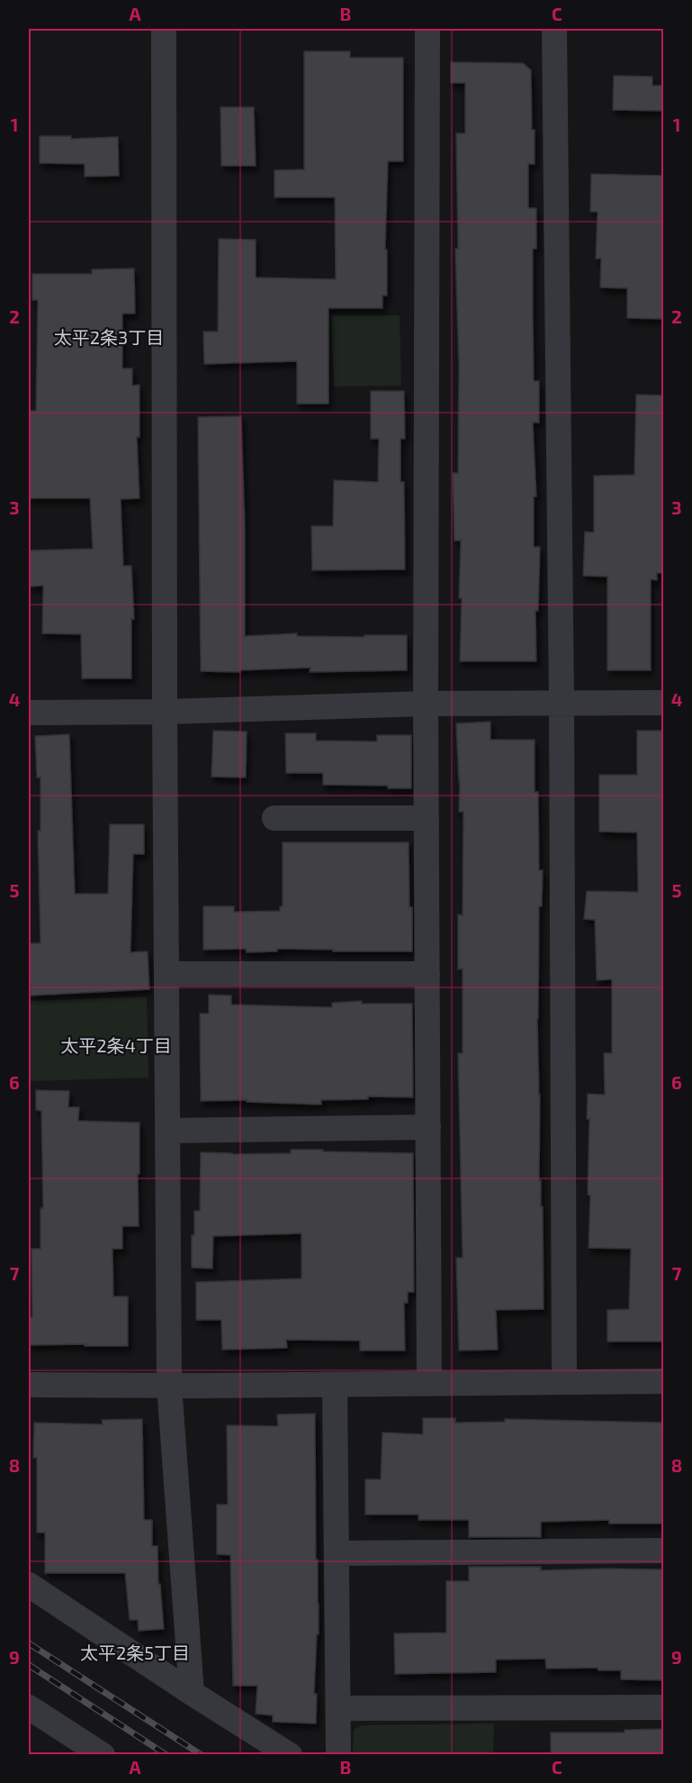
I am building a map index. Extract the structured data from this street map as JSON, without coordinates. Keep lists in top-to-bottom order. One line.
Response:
{"districts":["太平2条3丁目","太平2条4丁目","太平2条5丁目"],"grid":{"columns":["A","B","C"],"rows":["1","2","3","4","5","6","7","8","9"]}}
